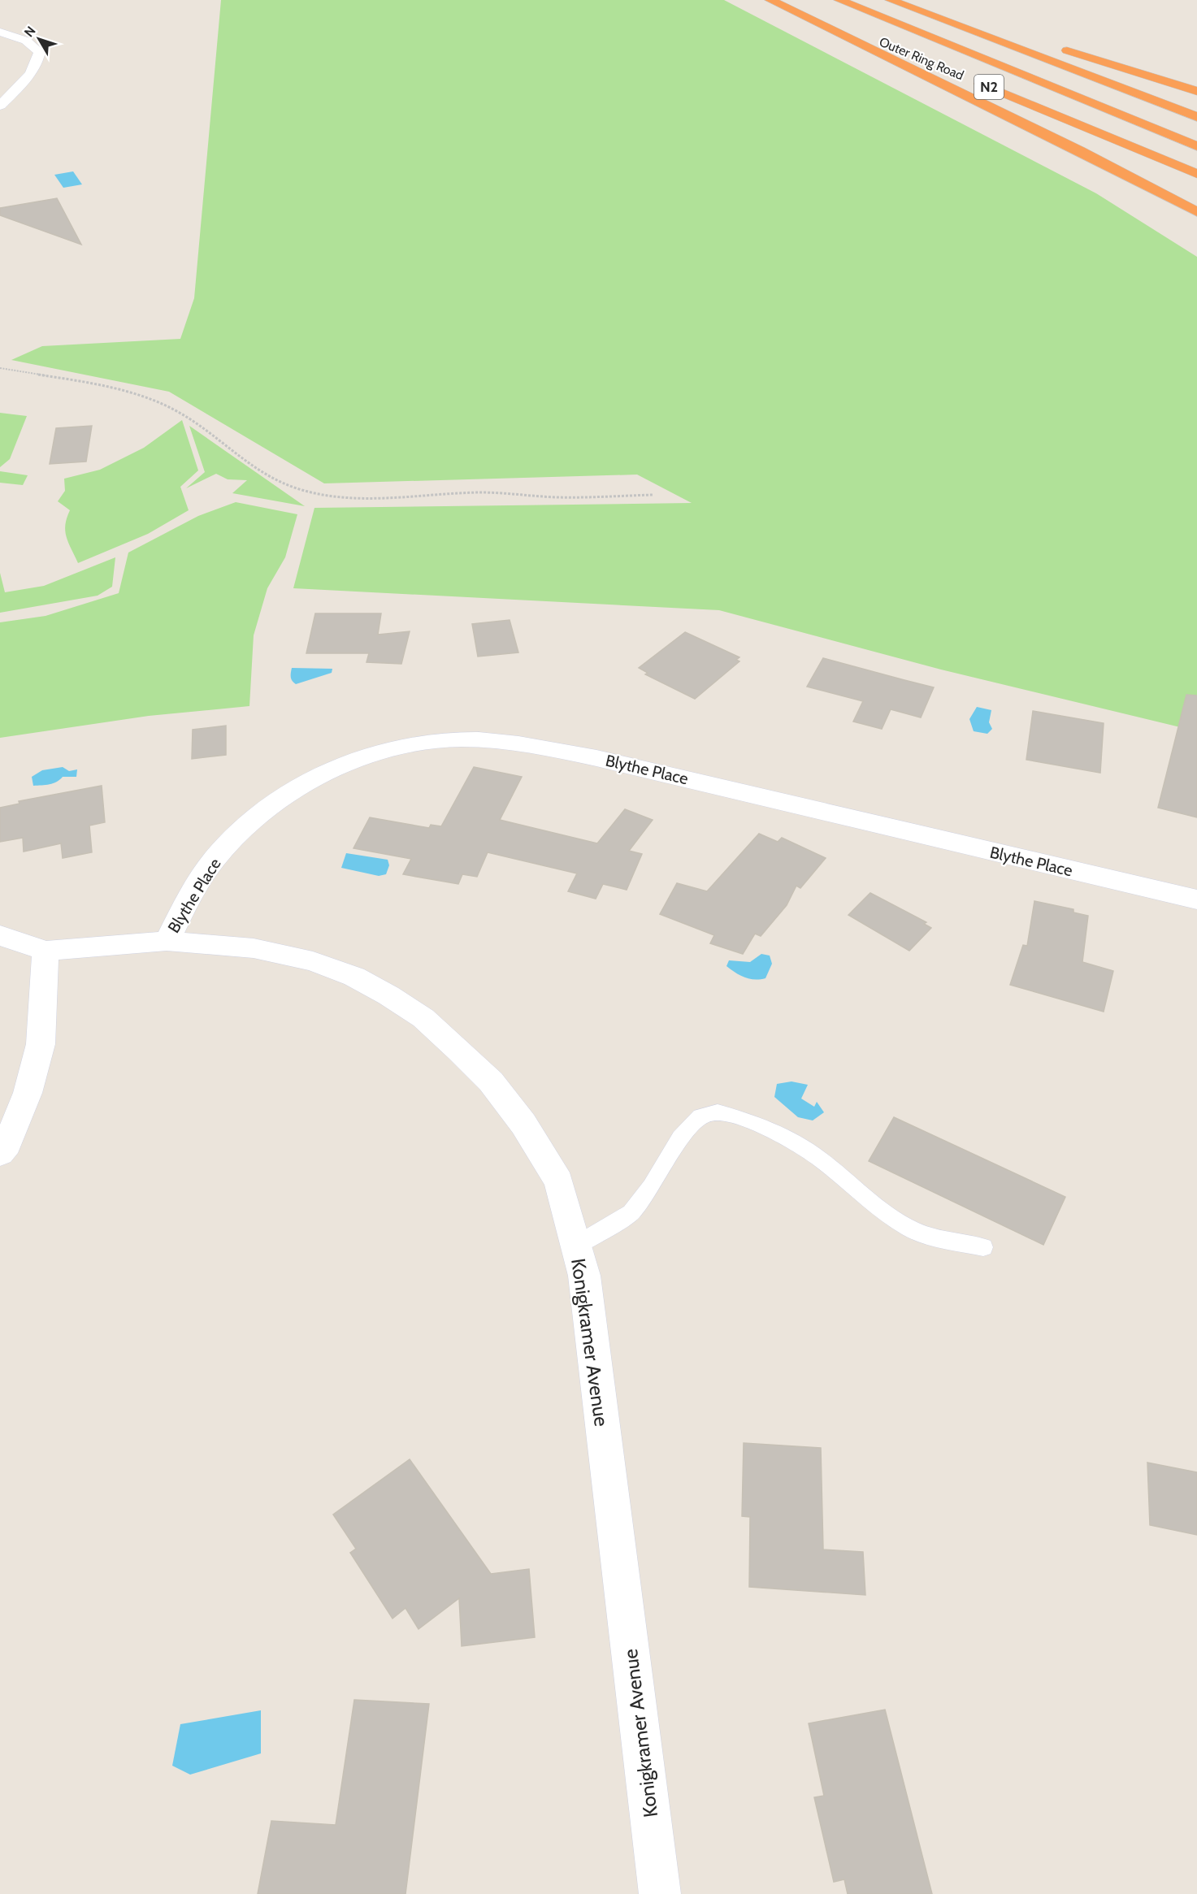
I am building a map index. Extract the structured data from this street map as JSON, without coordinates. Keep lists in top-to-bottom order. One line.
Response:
{"streets":{"highway":["Outer Ring Road","N2"],"street":["Blythe Place","Konigkramer Avenue"]},"crossings":[["Blythe Place","Konigkramer Avenue"]],"north":"top left"}
